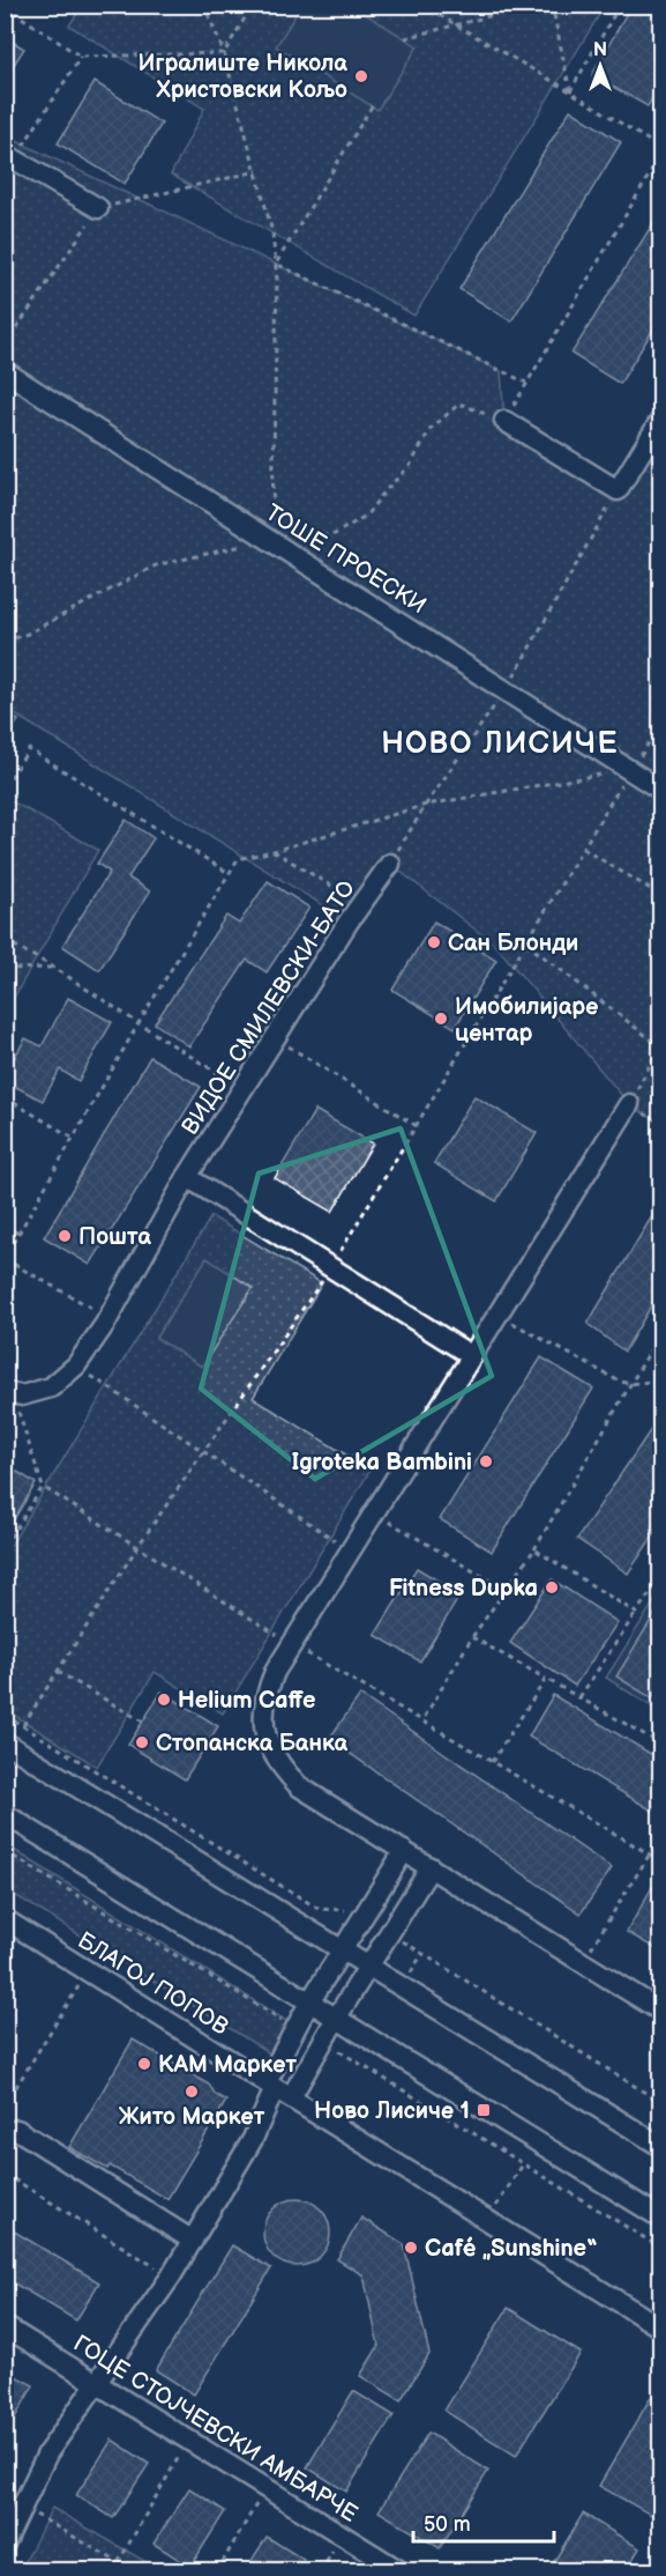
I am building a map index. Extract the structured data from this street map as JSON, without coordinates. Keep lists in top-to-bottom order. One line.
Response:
{"streets":{"street":["ТОШЕ ПРОЕСКИ","ВИДОЕ СМИЛЕВСКИ-БАТО","БЛАГОЈ ПОПОВ","ГОЦЕ СТОЈЧЕВСКИ АМБАРЧЕ"]},"districts":["НОВО ЛИСИЧЕ"],"places":{"other":["Игралиште Никола Христовски Кољо","Сан Блонди","Имобилијаре центар","Пошта","Igroteka Bambini","Fitness Dupka","Helium Caffe","Стопанска Банка","КАМ Маркет","Жито Маркет","Café „Sunshine“"],"transit":["Ново Лисиче 1"]},"scale_bar":"50 m","north":"top"}
